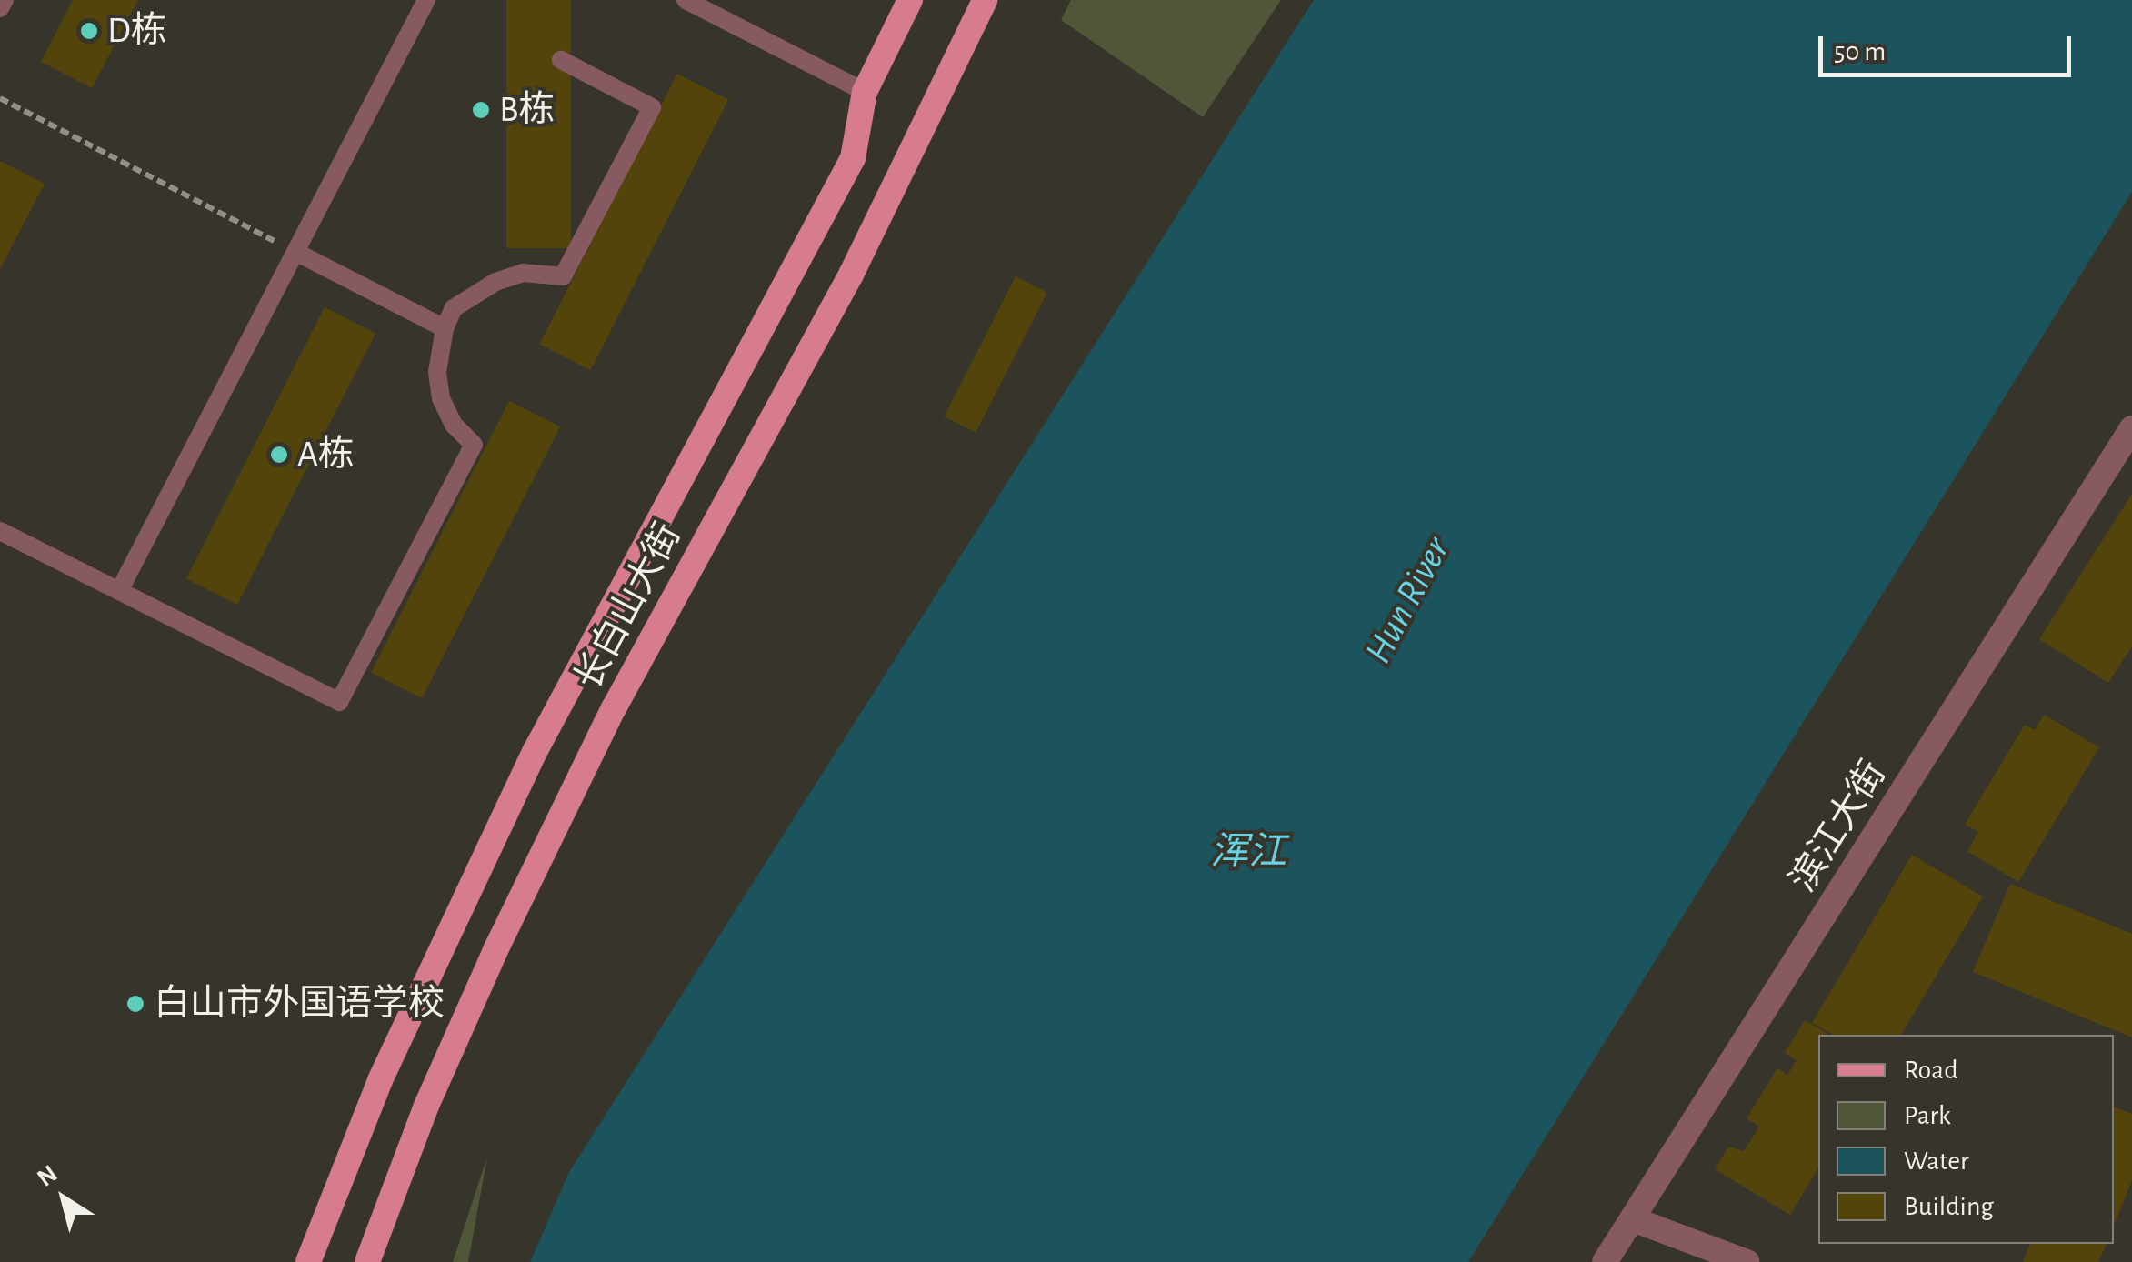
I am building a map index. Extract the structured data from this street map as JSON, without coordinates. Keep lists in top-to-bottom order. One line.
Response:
{"streets":{"main road":["长白山大街"],"street":["滨江大街"]},"water":["Hun River","浑江"],"places":["D栋","B栋","A栋","白山市外国语学校"],"legend":["Road","Park","Water","Building"],"scale_bar":"50 m","north":"top left"}
